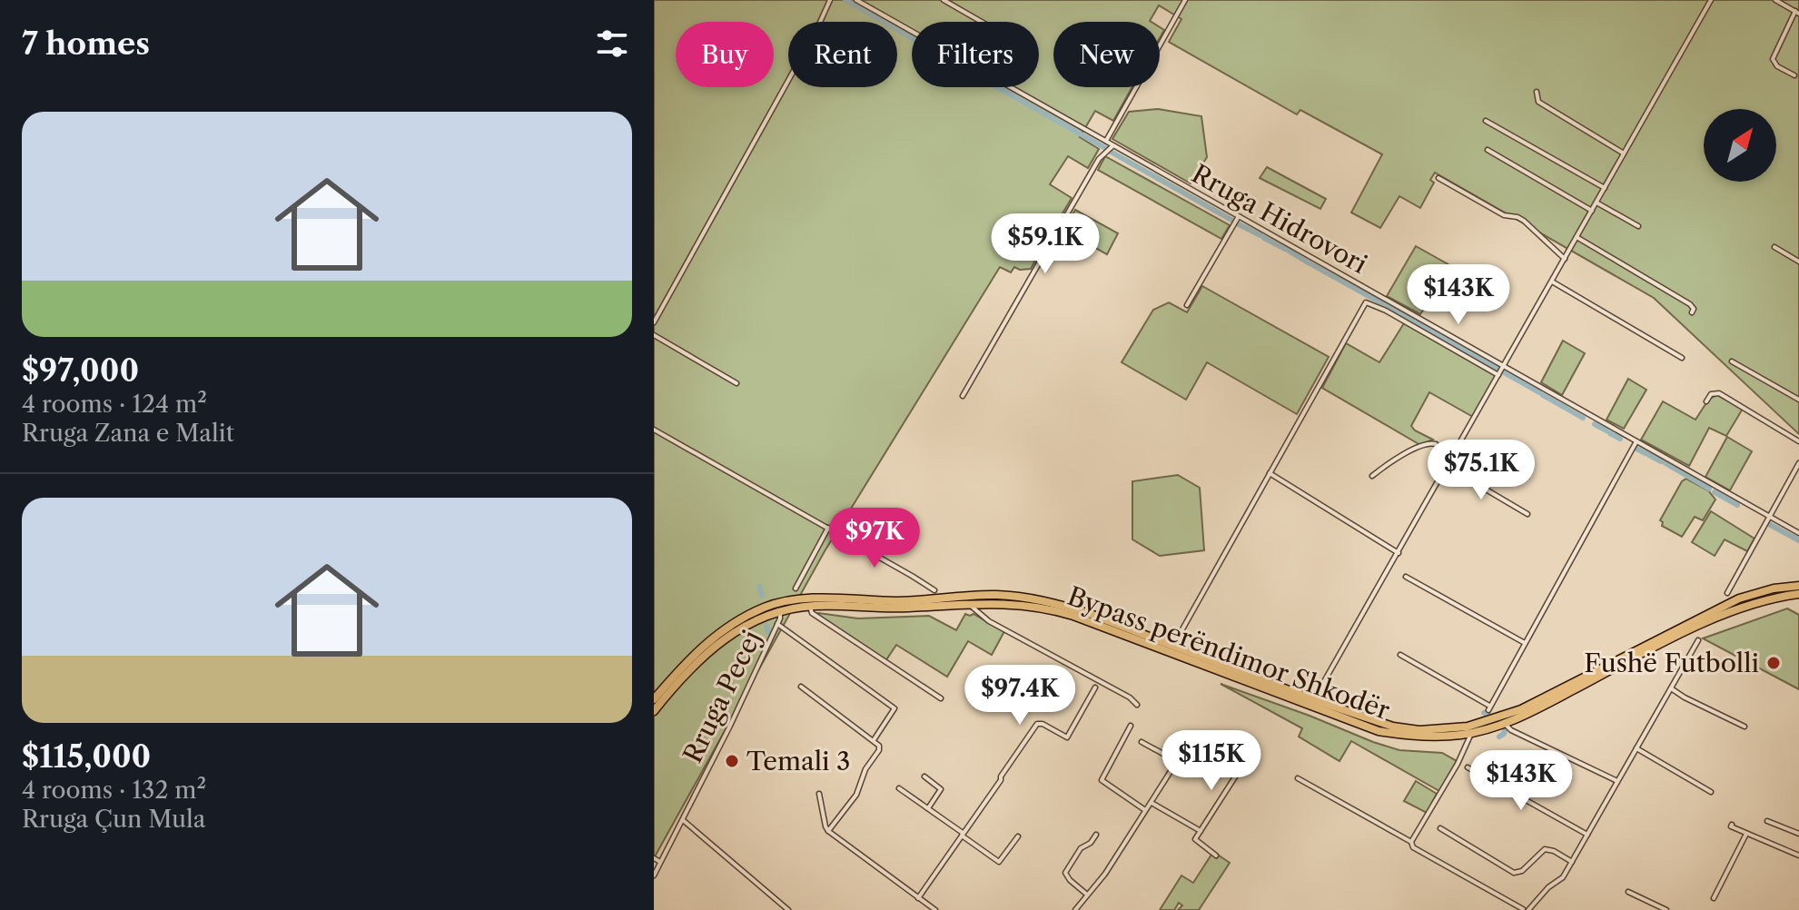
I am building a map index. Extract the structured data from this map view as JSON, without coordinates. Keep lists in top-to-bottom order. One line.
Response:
{"streets":{"highway":["Bypass perëndimor Shkodër"],"street":["Rruga Hidrovori","Rruga Pecej"]},"crossings":[["Bypass perëndimor Shkodër","Rruga Pecej"]],"places":["Fushë Futbolli","Temali 3"],"north":"top right","page":{"heading":"7 homes","chip":["Buy","Rent","Filters","New"],"list":[{"name":"$97,000","note":"4 rooms · 124 m² · Rruga Zana e Malit"},{"name":"$115,000","note":"4 rooms · 132 m² · Rruga Çun Mula"}],"price":["$59.1K","$143K","$75.1K","$97K","$97.4K","$115K","$143K"]}}
